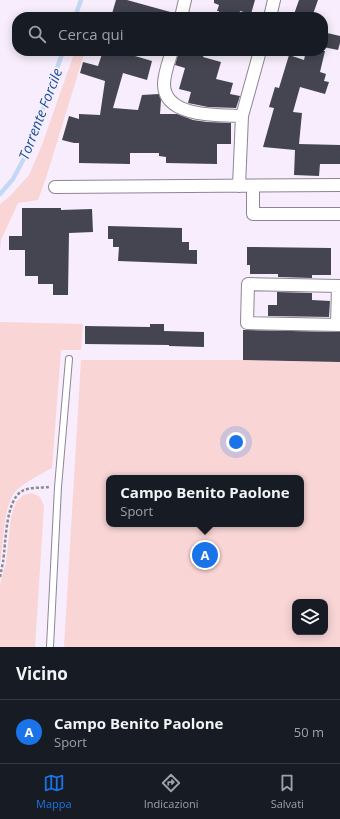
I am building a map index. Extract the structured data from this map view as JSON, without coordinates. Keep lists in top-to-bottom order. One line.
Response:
{"water":["Torrente Forcile"],"page":{"search":"Cerca qui","popup":["Campo Benito Paolone","Sport"],"pins":"A","heading":"Vicino","list":[{"mark":"A","name":"Campo Benito Paolone","note":"Sport","value":"50 m"}],"nav":["Mappa","Indicazioni","Salvati"]}}
